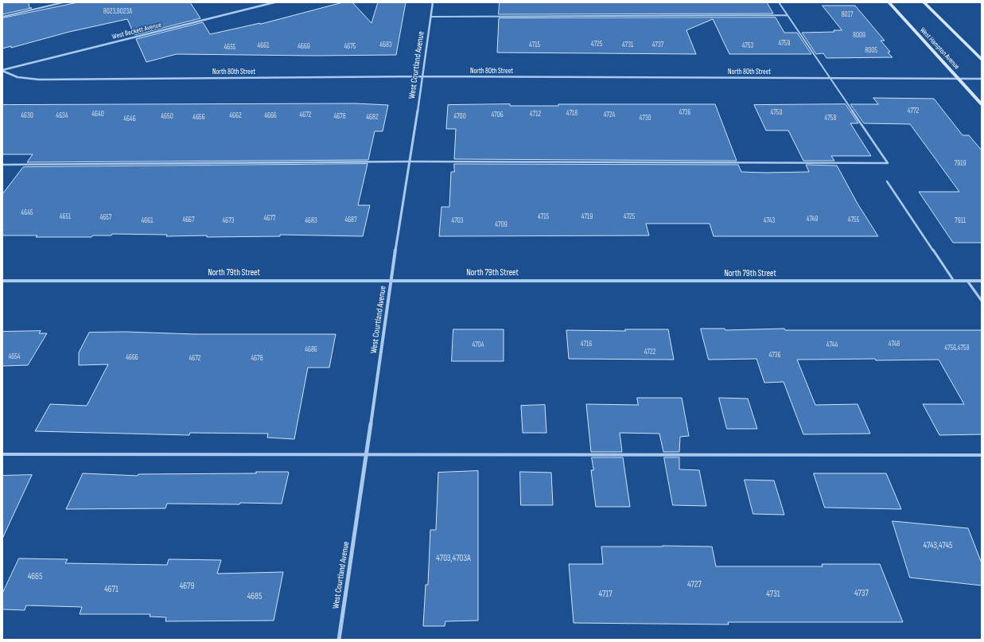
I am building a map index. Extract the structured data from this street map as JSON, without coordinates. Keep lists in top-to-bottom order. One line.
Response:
{"streets":{"main road":["West Hampton Avenue"],"street":["West Beckett Avenue","West Courtland Avenue","North 80th Street","North 79th Street"]},"crossings":[["West Beckett Avenue","North 80th Street"],["West Hampton Avenue","North 80th Street"],["West Courtland Avenue","North 80th Street"],["West Courtland Avenue","North 79th Street"]],"house_numbers":["8023,8023A","8017","8009","4759","4725","4683","4715","4731","4737","4661","4753","4669","4675","4655","8005","4772","4736","4750","4718","4640","4712","4672","4706","4724","4630","4634","4662","4666","4650","4678","4700","4656","4682","4730","4758","4646","7919","4645","4651","4715","4719","4725","4657","4677","4749","4667","4687","4755","4661","4673","4683","4703","4743","7911","4709","4716","4748","4704","4744","4756,4758","4686","4722","4736","4654","4666","4672","4678","4743,4745","4703,4703A","4665","4727","4679","4671","4737","4717","4731","4685"]}
